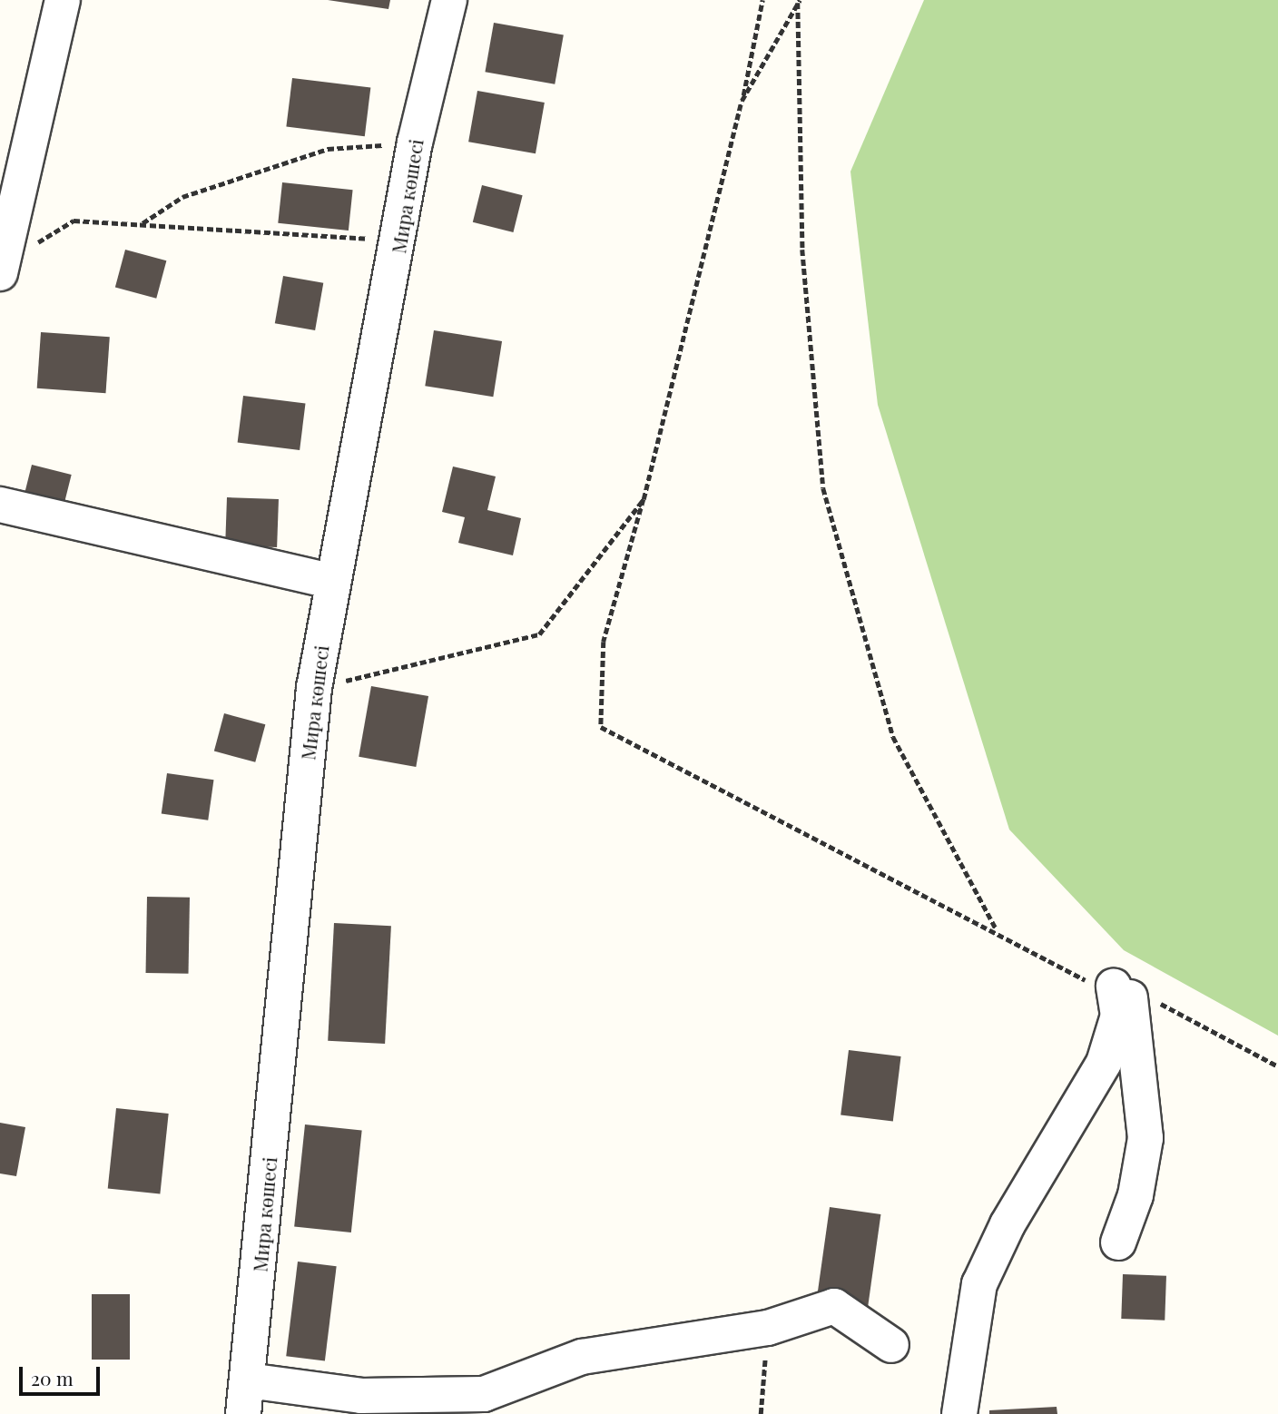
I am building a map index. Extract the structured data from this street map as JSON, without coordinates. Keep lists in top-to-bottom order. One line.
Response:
{"streets":{"street":["Мира көшесі"]},"scale_bar":"20 m"}
